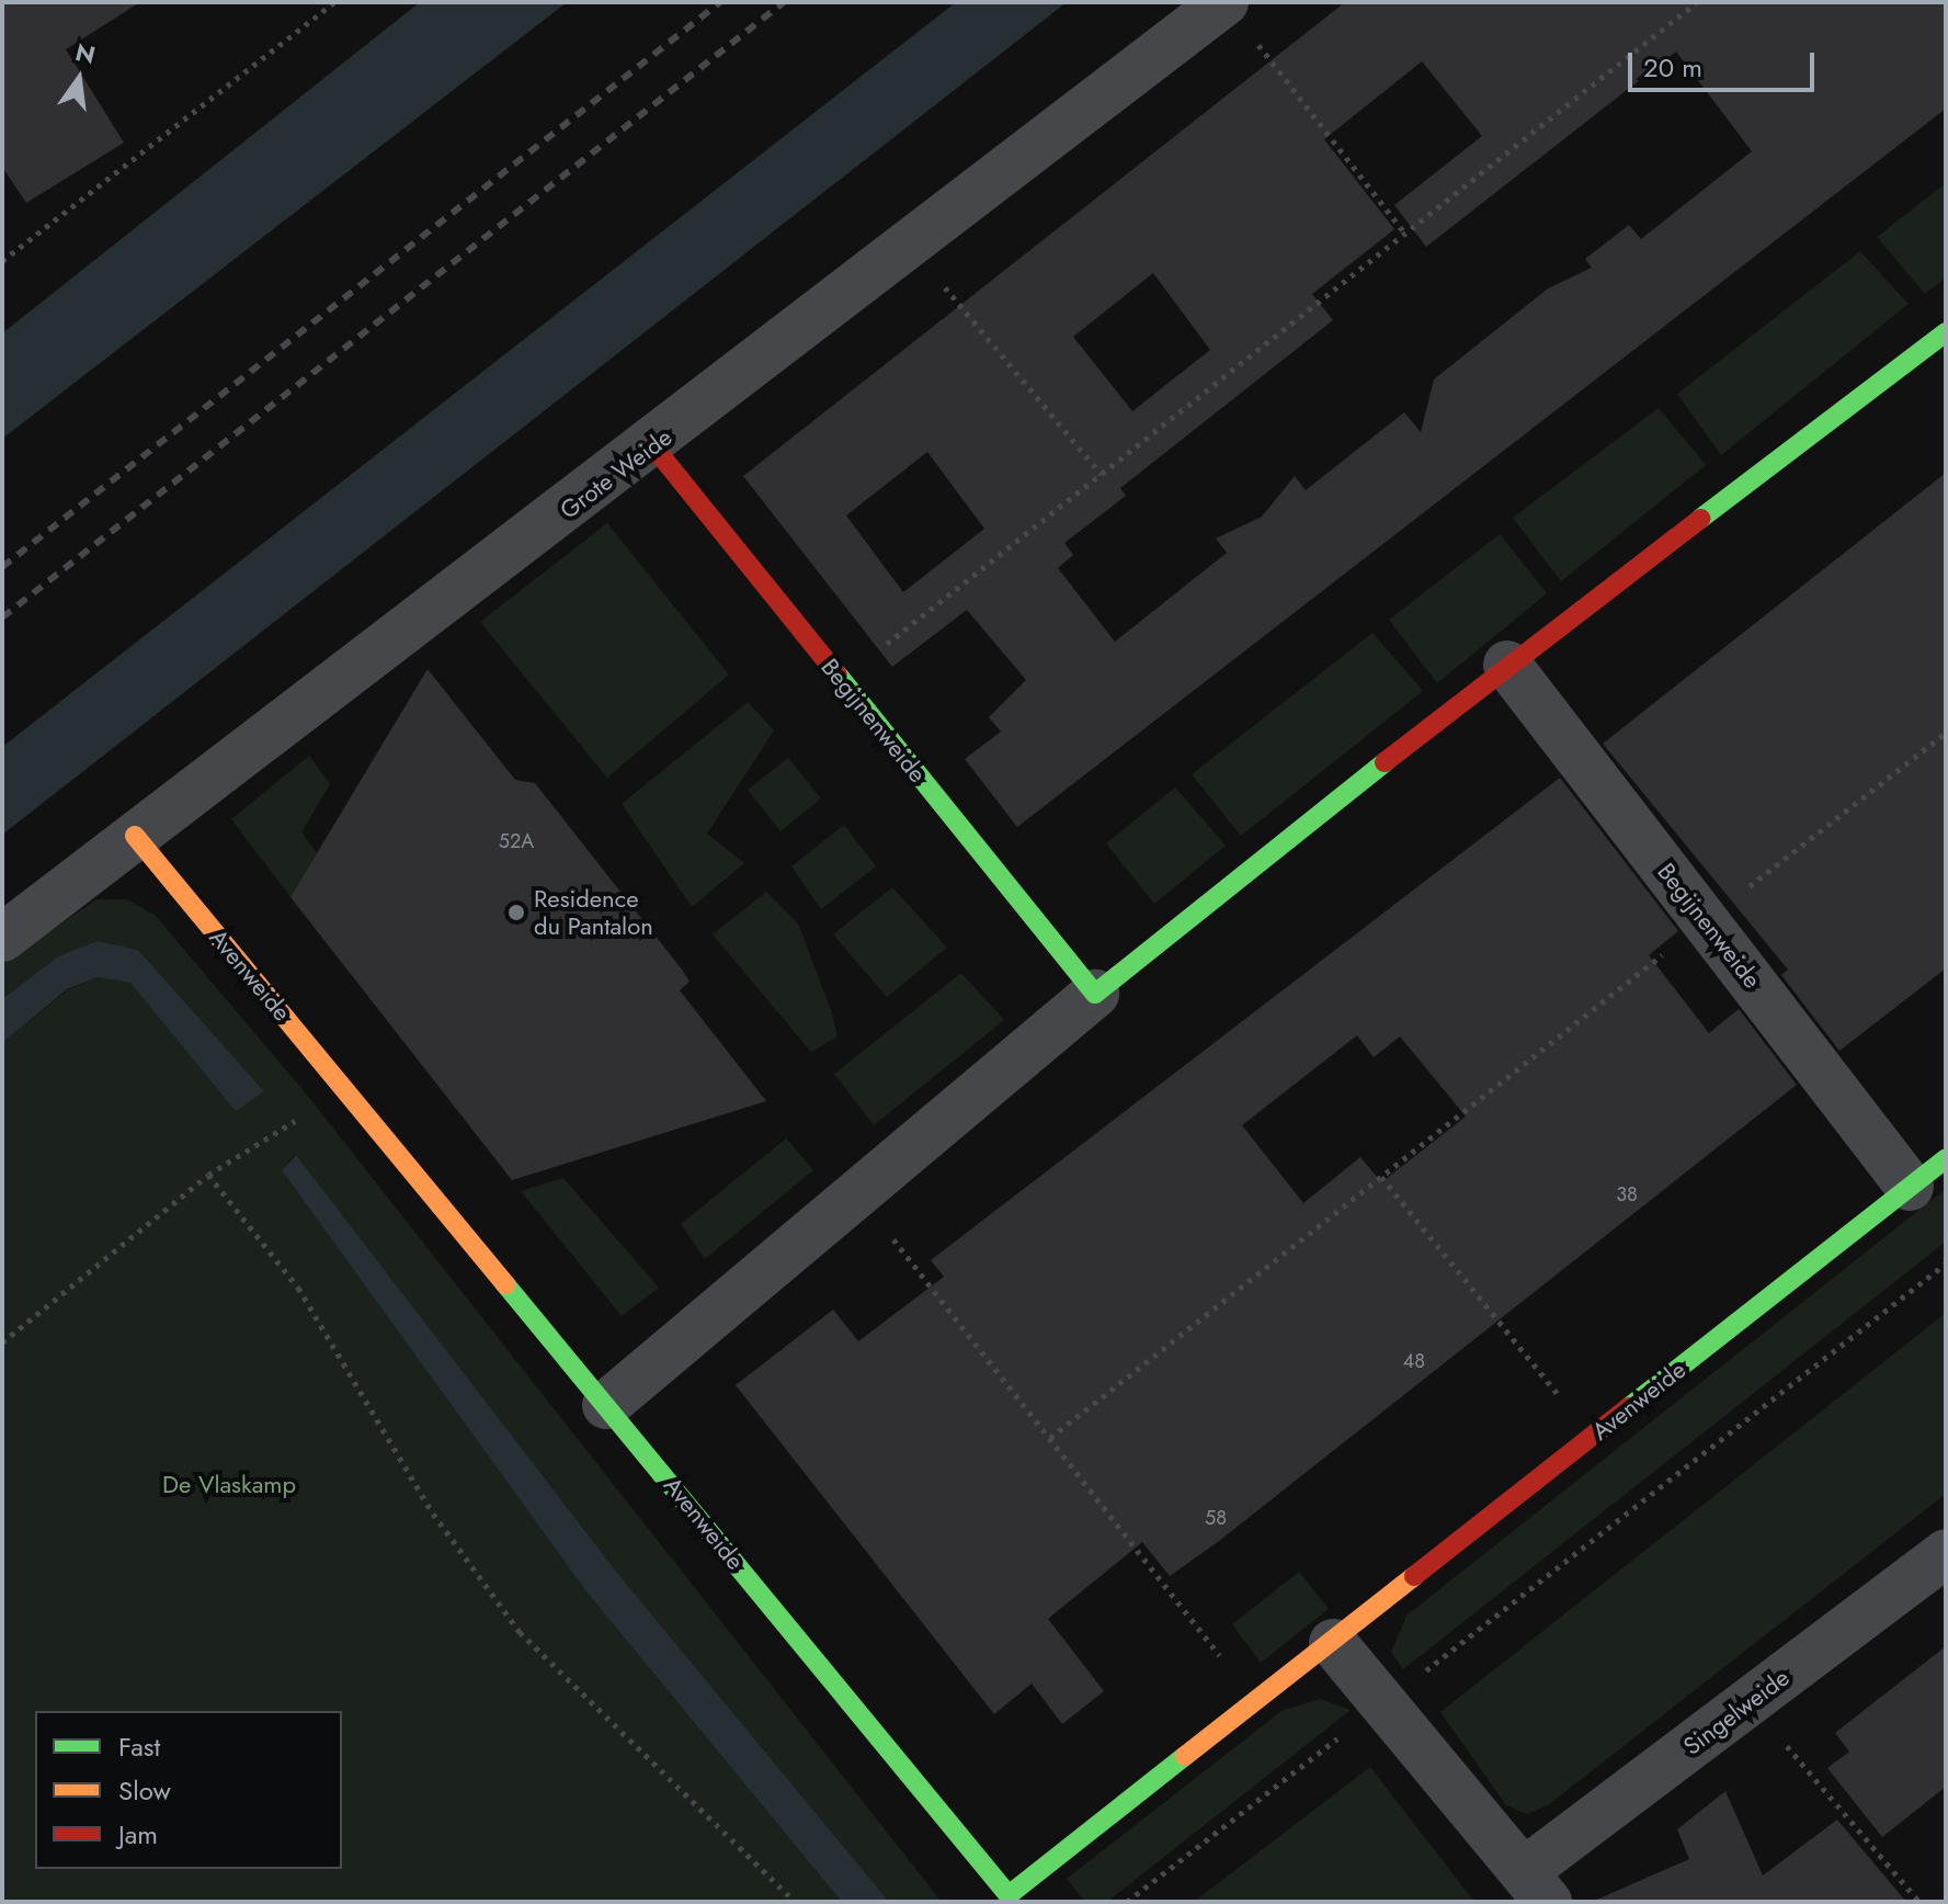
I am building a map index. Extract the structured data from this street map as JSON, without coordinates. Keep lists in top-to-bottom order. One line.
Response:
{"streets":{"street":["Grote Weide","Begijnenweide","Avenweide","Singelweide"]},"crossings":[["Grote Weide","Begijnenweide"],["Grote Weide","Avenweide"],["Begijnenweide","Avenweide"]],"parks":["De Vlaskamp"],"places":["Residence du Pantalon"],"house_numbers":["52A","38","48","58"],"legend":["Fast","Slow","Jam"],"scale_bar":"20 m","north":"top"}
